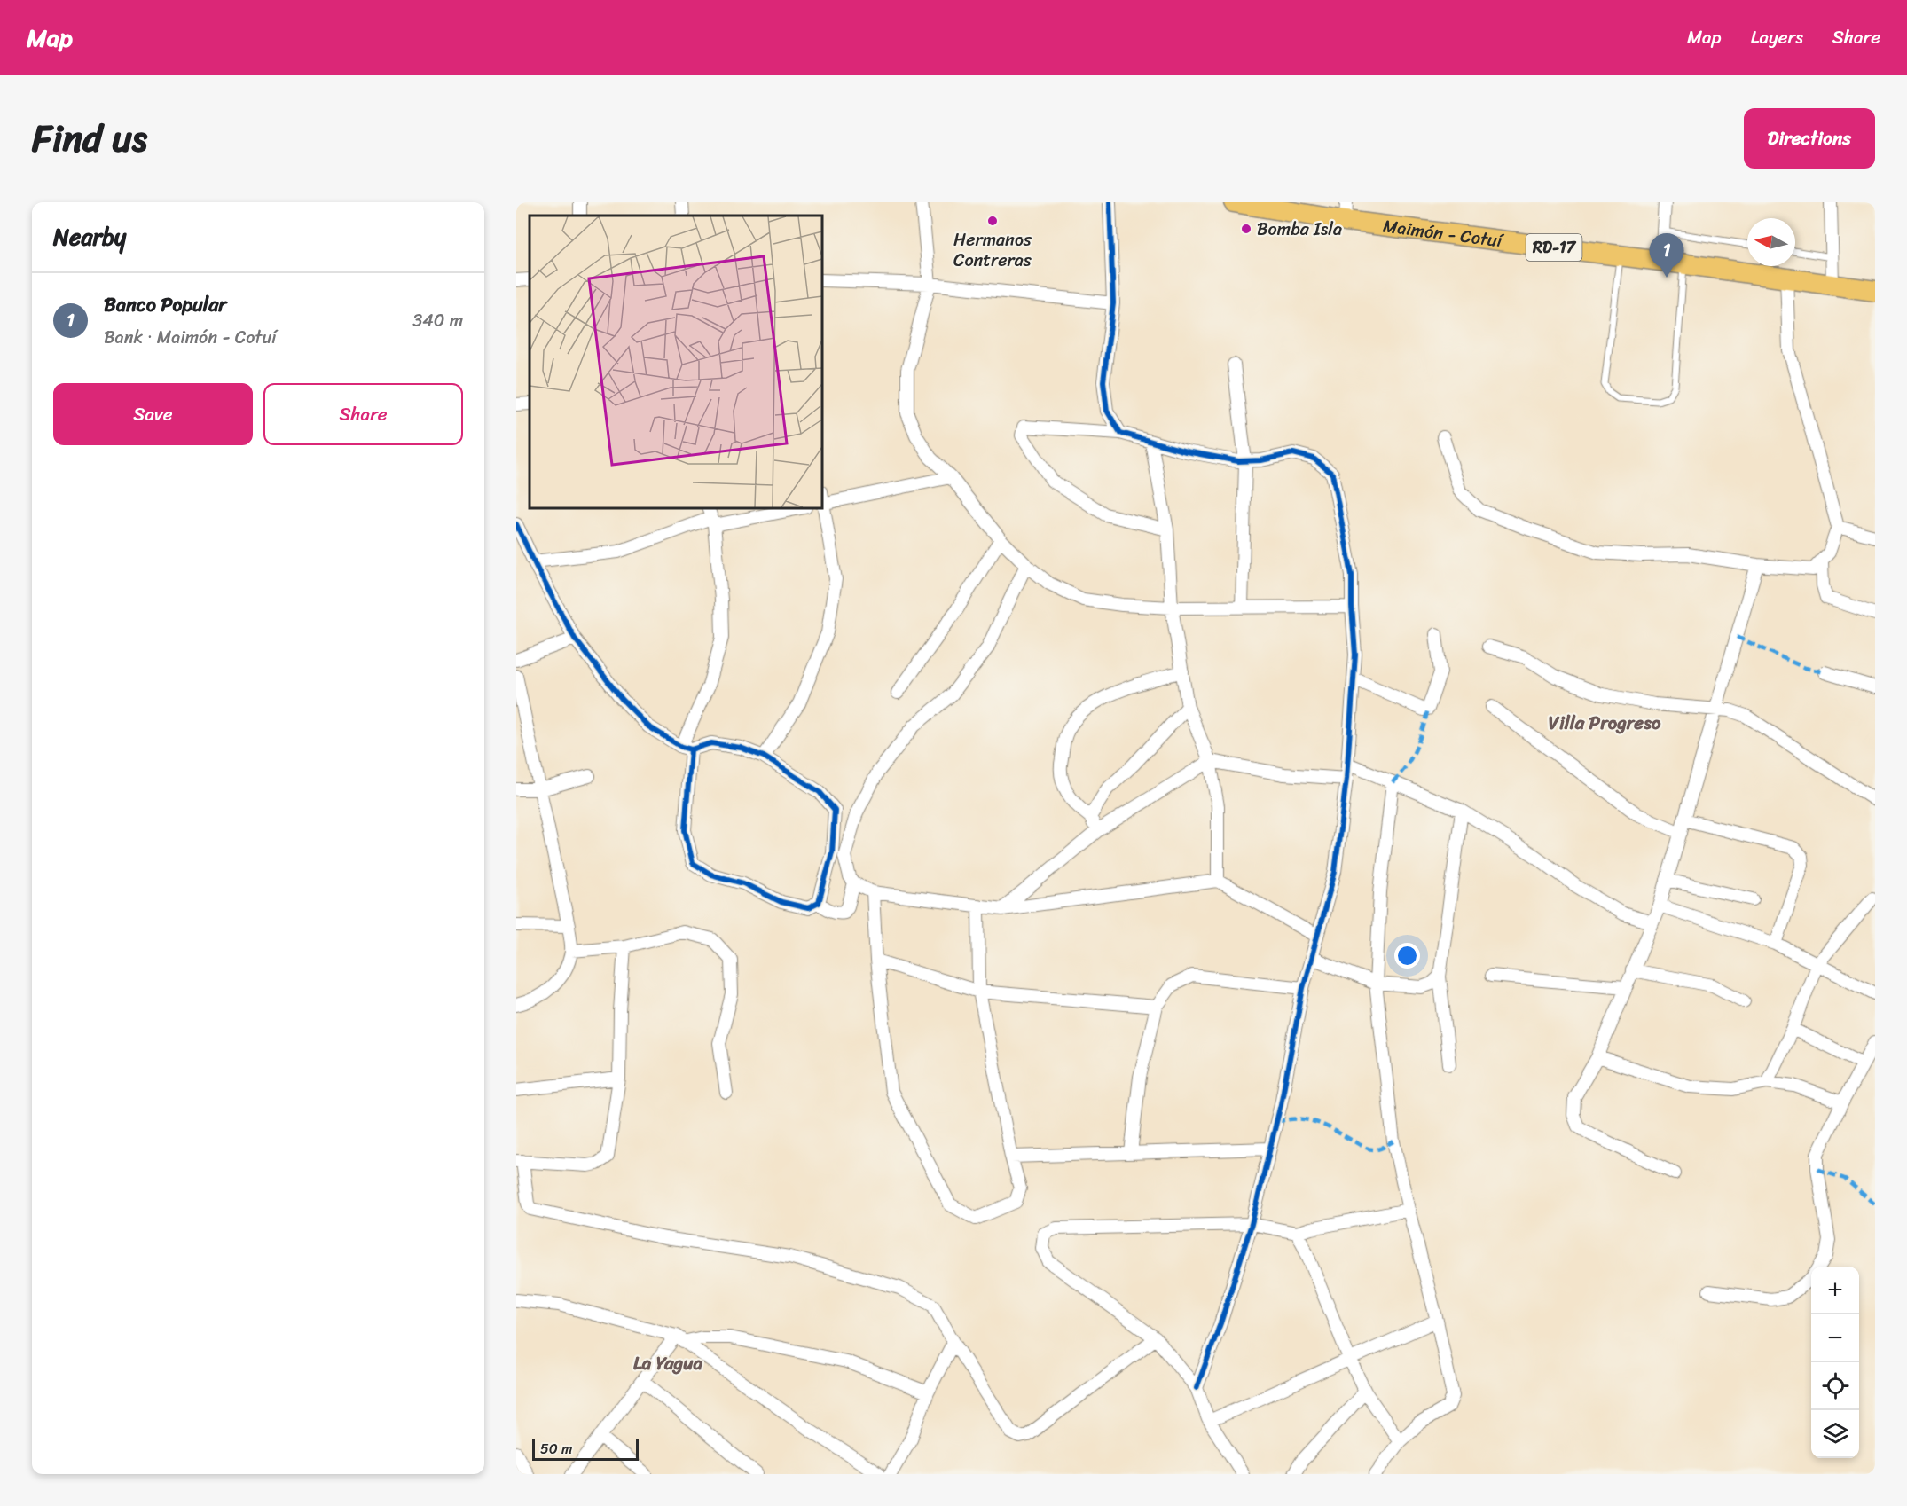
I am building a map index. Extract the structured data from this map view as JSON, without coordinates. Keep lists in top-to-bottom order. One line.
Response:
{"streets":{"main road":["Maimón - Cotuí","RD-17"]},"districts":["Villa Progreso","La Yagua"],"places":["Hermanos Contreras","Bomba Isla"],"scale_bar":"50 m","north":"left","page":{"header":"Map","nav":["Map","Layers","Share"],"title":"Find us","buttons":["Directions",["Save","Share"]],"heading":"Nearby","pins":"1","list":[{"mark":"1","name":"Banco Popular","note":"Bank · Maimón - Cotuí","value":"340 m"}],"map_buttons":["+","−"],"scale":"50 m"}}
